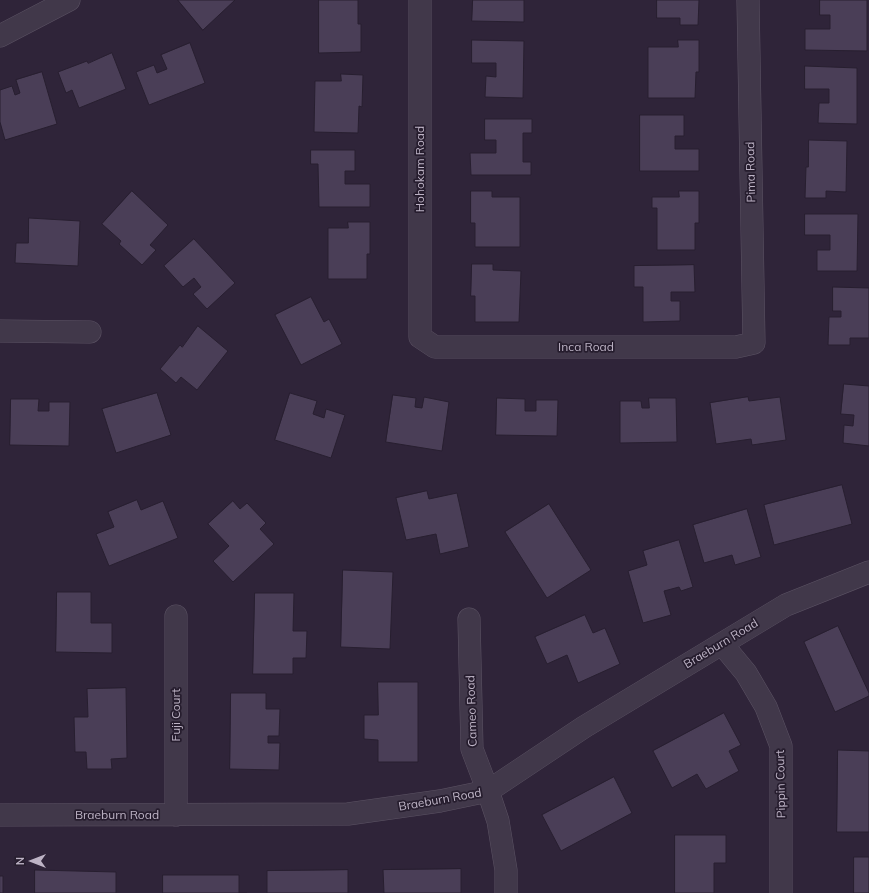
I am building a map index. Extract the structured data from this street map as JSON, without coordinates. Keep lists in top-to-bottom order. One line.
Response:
{"streets":{"street":["Hohokam Road","Pima Road","Inca Road","Braeburn Road","Cameo Road","Fuji Court","Pippin Court"]},"crossings":[["Hohokam Road","Inca Road"],["Pima Road","Inca Road"],["Braeburn Road","Cameo Road"],["Braeburn Road","Fuji Court"],["Braeburn Road","Pippin Court"]],"north":"left"}
